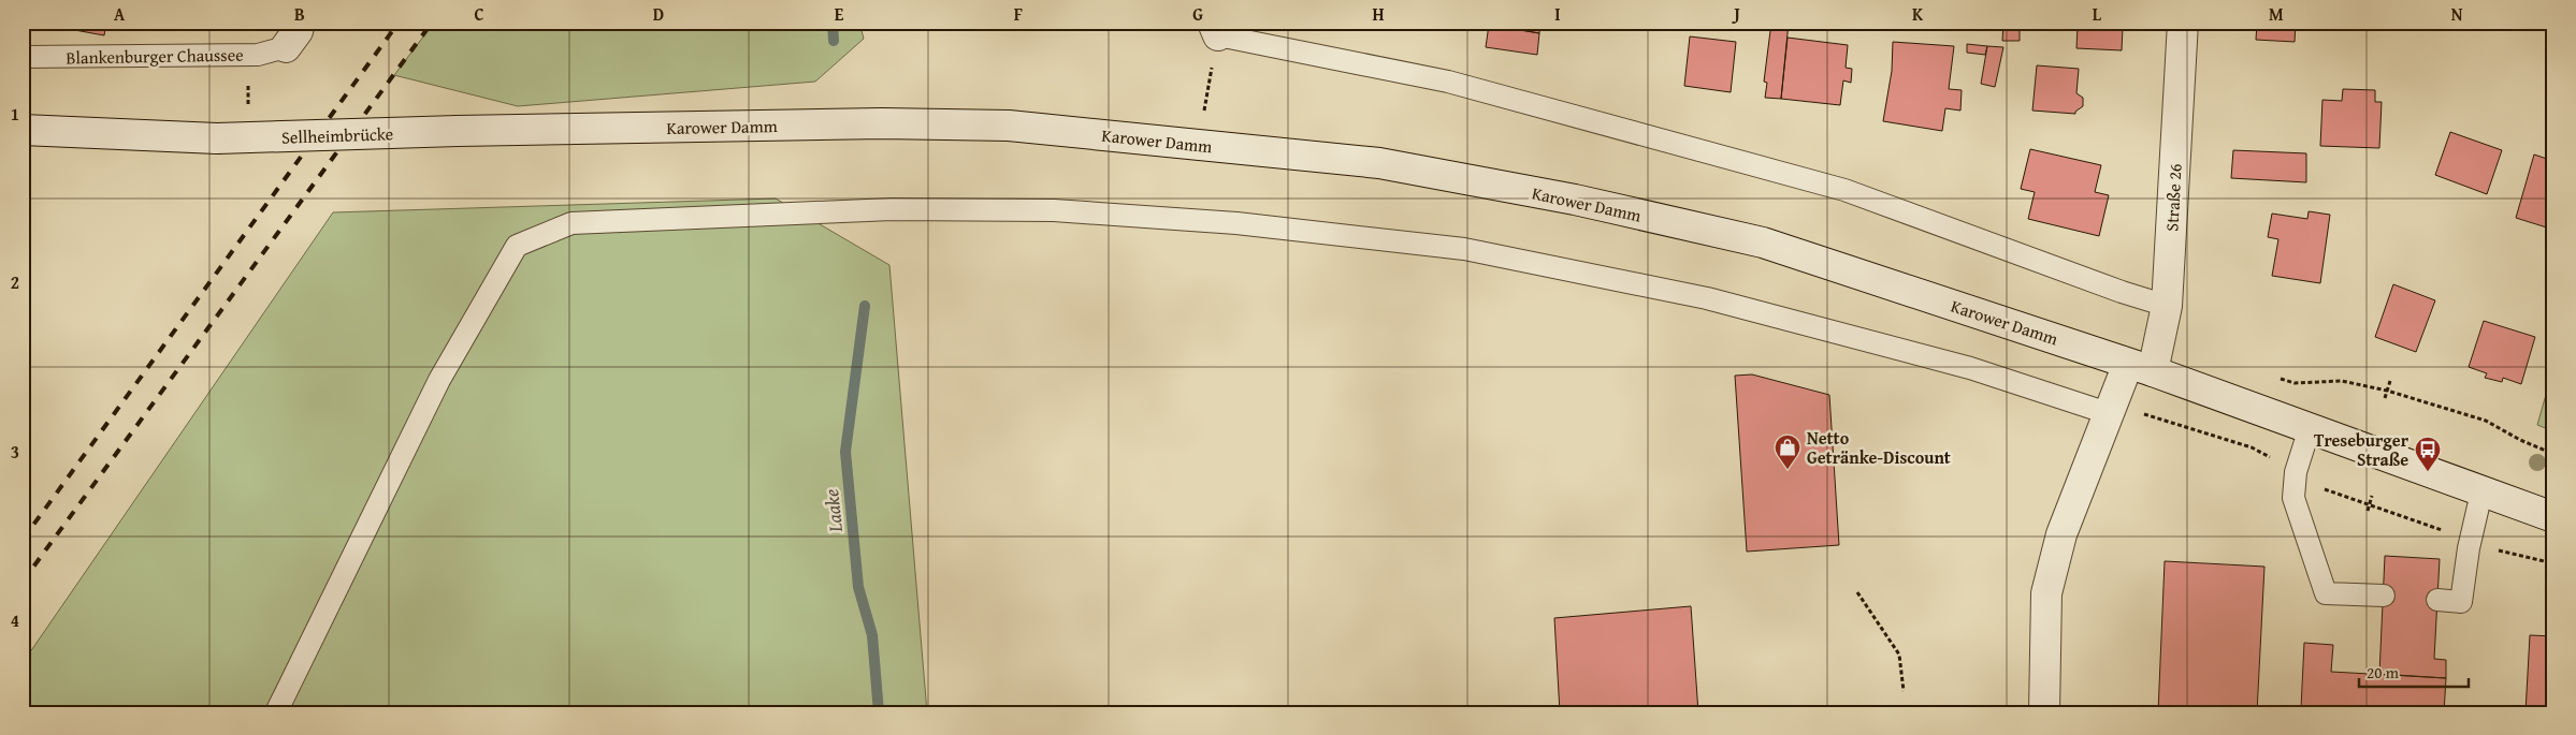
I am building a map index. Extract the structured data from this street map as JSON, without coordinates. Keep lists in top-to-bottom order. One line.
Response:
{"streets":{"main road":["Karower Damm","Sellheimbrücke","Straße 26"],"lane":["Blankenburger Chaussee"]},"crossings":[["Karower Damm","Sellheimbrücke"],["Karower Damm","Straße 26"]],"water":["Laake"],"places":{"shop":["Netto Getränke-Discount"],"bus stop":["Treseburger Straße"]},"scale_bar":"20 m","grid":{"columns":["A","B","C","D","E","F","G","H","I","J","K","L","M","N"],"rows":["1","2","3","4"]}}
